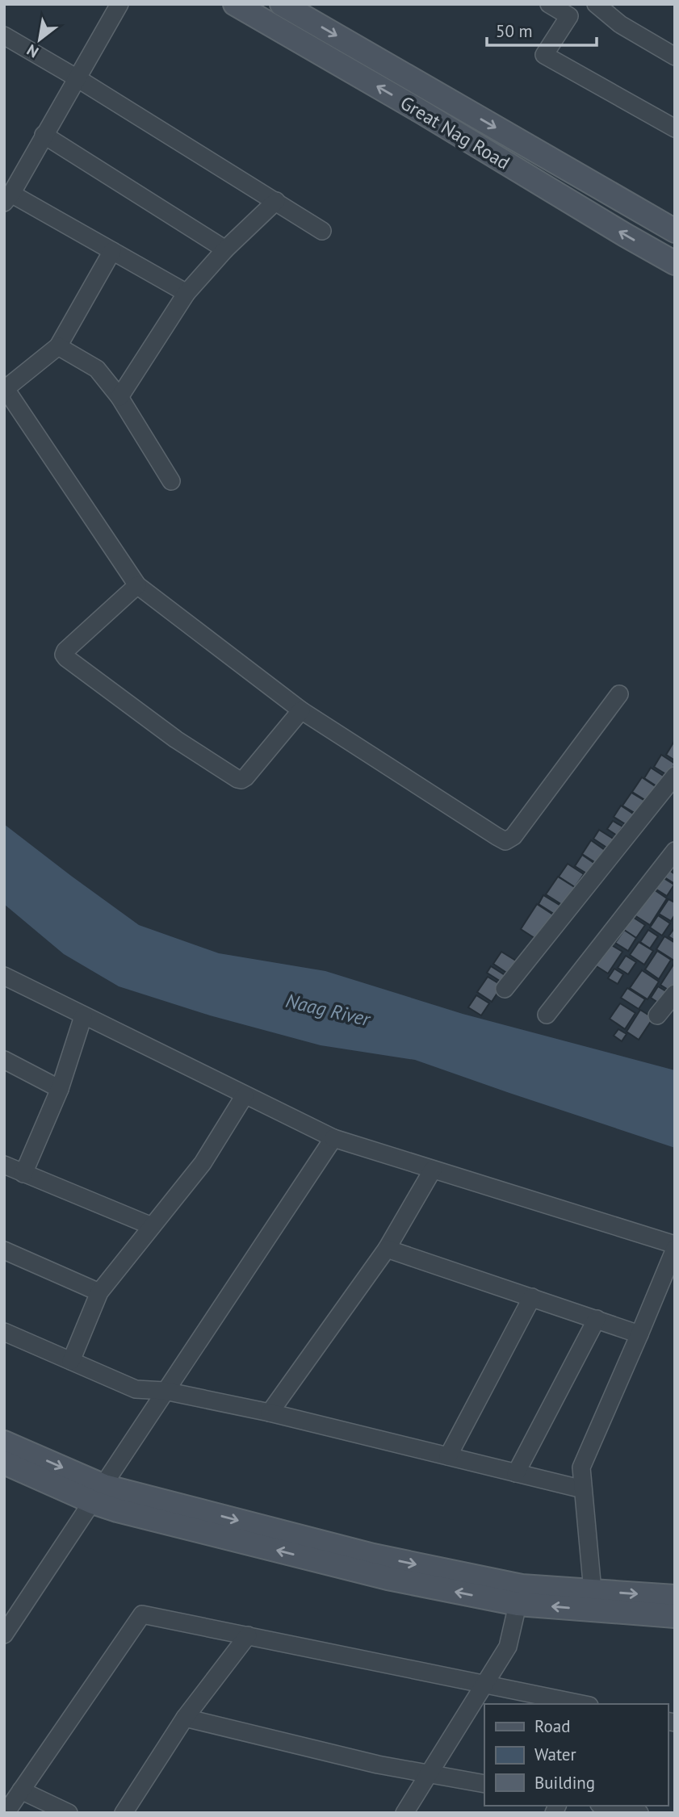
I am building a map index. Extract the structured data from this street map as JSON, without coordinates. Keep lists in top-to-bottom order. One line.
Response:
{"streets":{"main road":["Great Nag Road"]},"water":["Naag River"],"legend":["Road","Water","Building"],"scale_bar":"50 m","north":"bottom left"}
